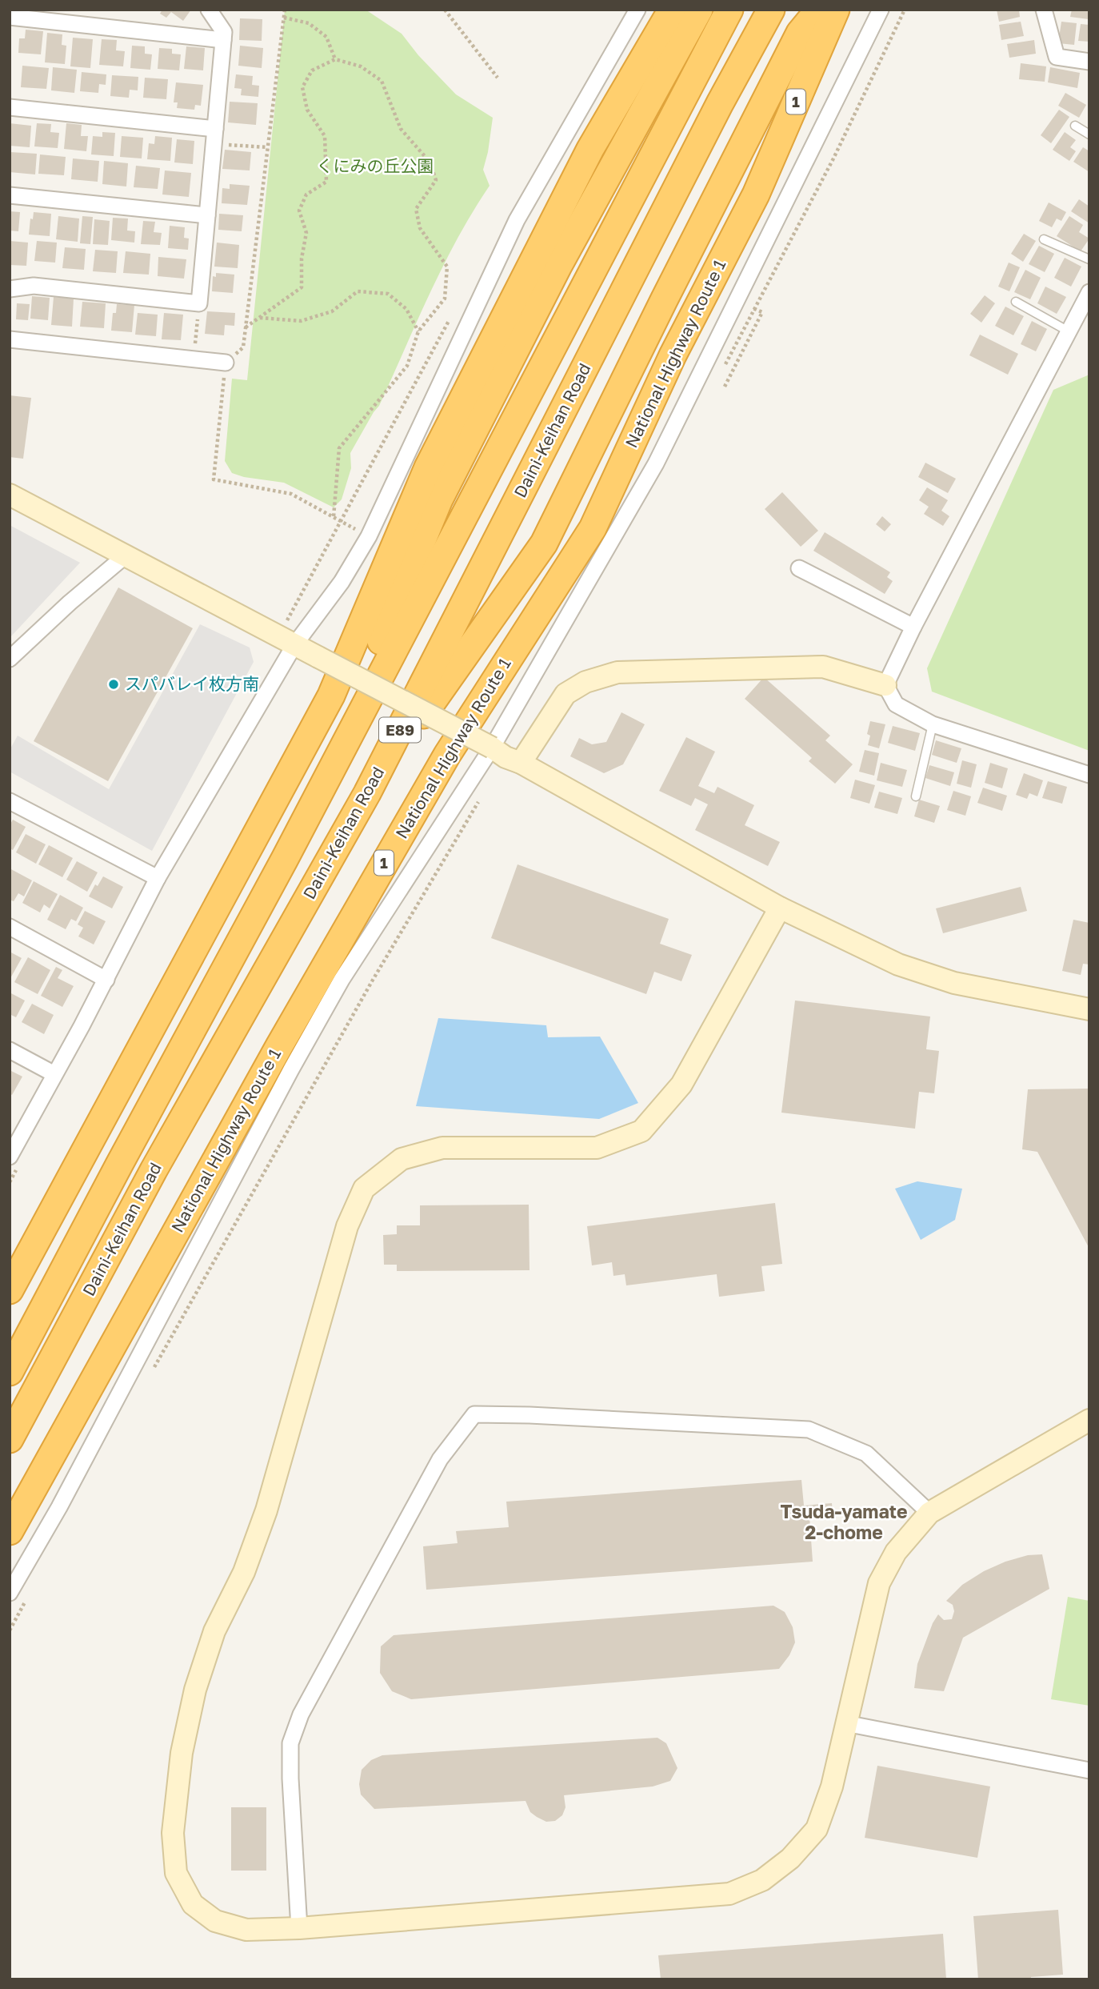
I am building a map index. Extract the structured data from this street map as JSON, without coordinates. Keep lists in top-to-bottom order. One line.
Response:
{"streets":{"highway":["1","National Highway Route 1","Daini-Keihan Road","E89"]},"districts":["Tsuda-yamate 2-chome"],"parks":["くにみの丘公園"],"places":["スパバレイ枚方南"]}
